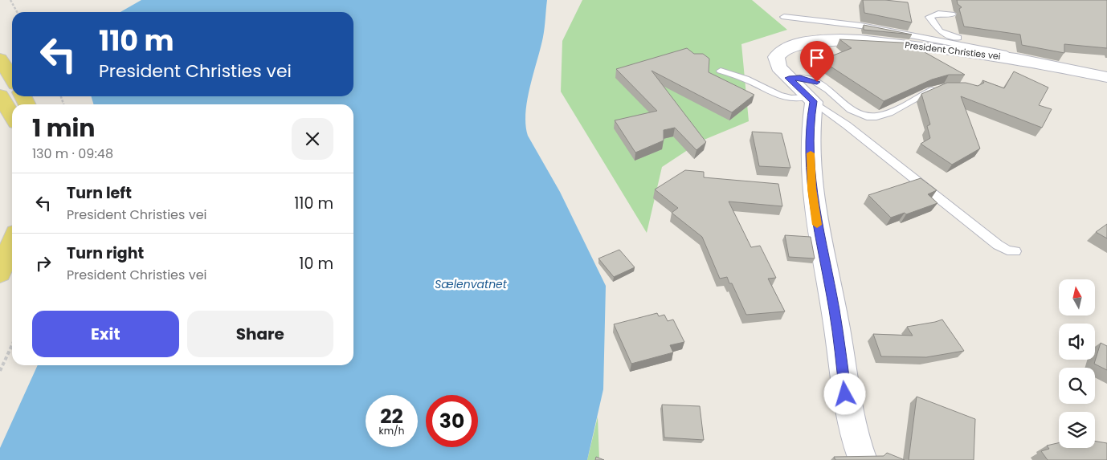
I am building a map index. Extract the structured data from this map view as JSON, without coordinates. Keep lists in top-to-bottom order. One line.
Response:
{"streets":{"street":["President Christies vei"]},"water":["Sælenvatnet"],"north":"top","page":{"turn":["110 m","President Christies vei"],"heading":["1 min","130 m · 09:48"],"list":[{"name":"Turn left","note":"President Christies vei","value":"110 m"},{"name":"Turn right","note":"President Christies vei","value":"10 m"}],"buttons":["Exit","Share"],"speed":"22 km/h","limit":"30"}}
